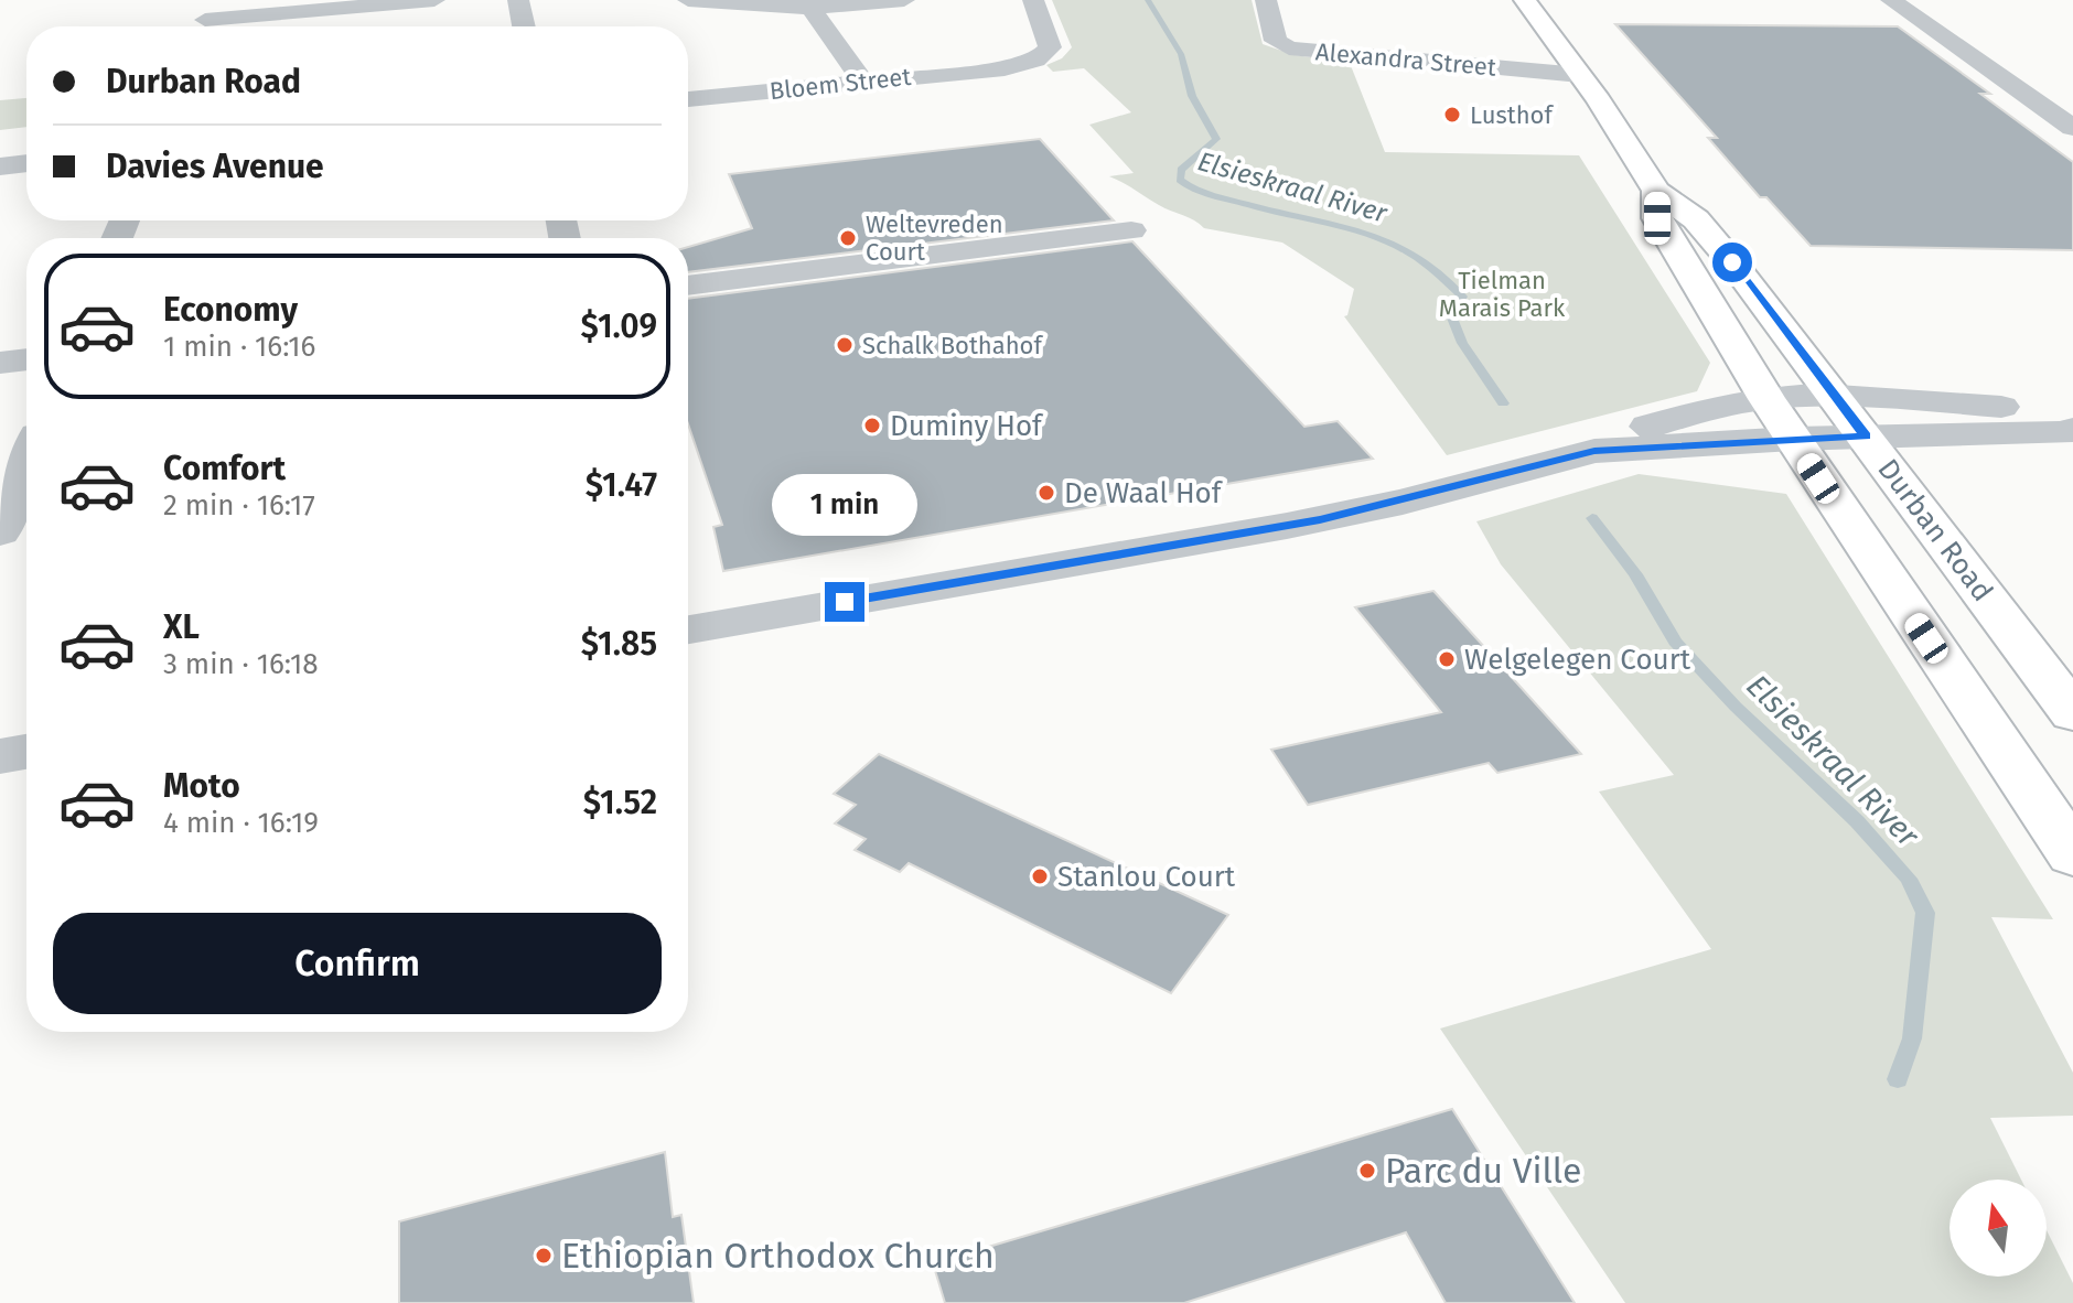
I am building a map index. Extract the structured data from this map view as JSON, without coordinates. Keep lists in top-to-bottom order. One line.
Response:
{"streets":{"main road":["Durban Road"],"street":["Alexandra Street","Bloem Street"]},"crossings":[["Alexandra Street","Durban Road"]],"water":["Elsieskraal River"],"parks":["Tielman Marais Park"],"places":["Lusthof","Weltevreden Court","Schalk Bothahof","Duminy Hof","De Waal Hof","Welgelegen Court","Stanlou Court","Parc du Ville","Ethiopian Orthodox Church"],"north":"top","page":{"banner":["Durban Road","Davies Avenue"],"list":[{"name":"Economy","note":"1 min · 16:16","value":"$1.09"},{"name":"Comfort","note":"2 min · 16:17","value":"$1.47"},{"name":"XL","note":"3 min · 16:18","value":"$1.85"},{"name":"Moto","note":"4 min · 16:19","value":"$1.52"}],"bubble":"1 min","buttons":"Confirm"}}
